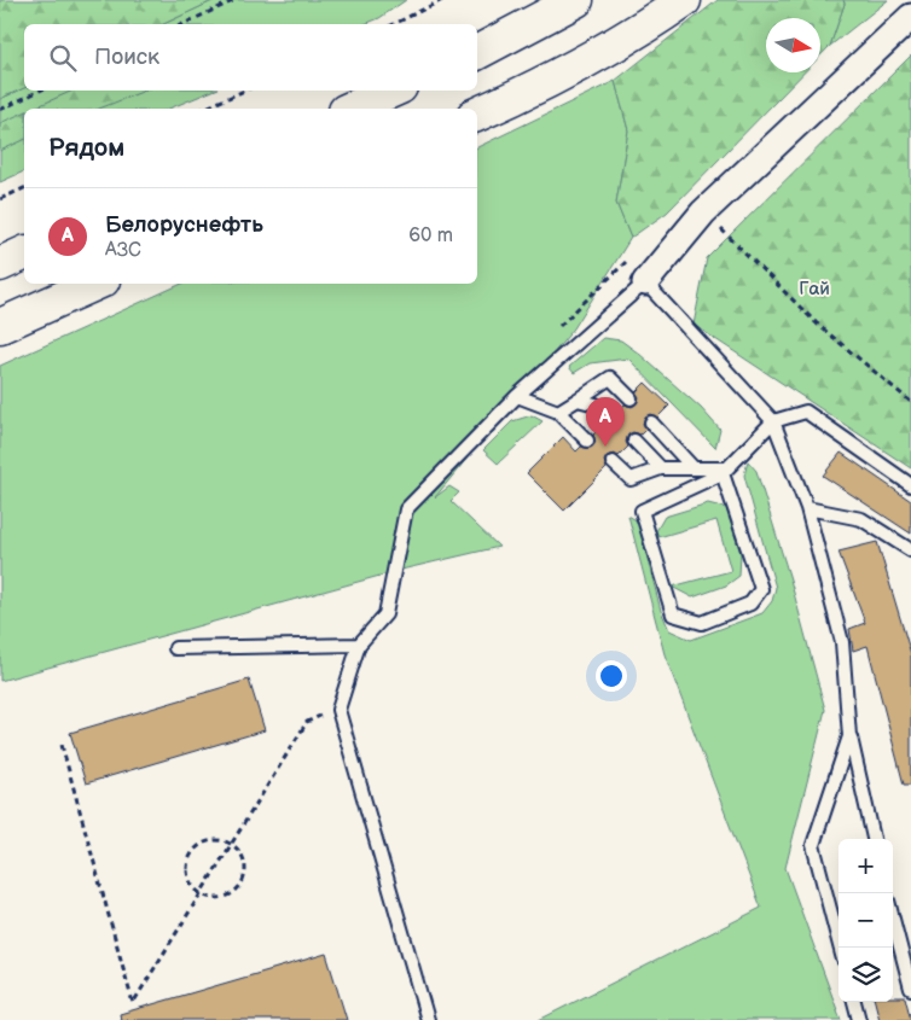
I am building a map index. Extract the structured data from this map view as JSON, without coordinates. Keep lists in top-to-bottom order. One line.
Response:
{"parks":["Гай"],"north":"right","page":{"search":"Поиск","heading":"Рядом","list":[{"mark":"A","name":"Белоруснефть","note":"АЗС","value":"60 m"}],"pins":"A","map_buttons":["+","−"]}}
